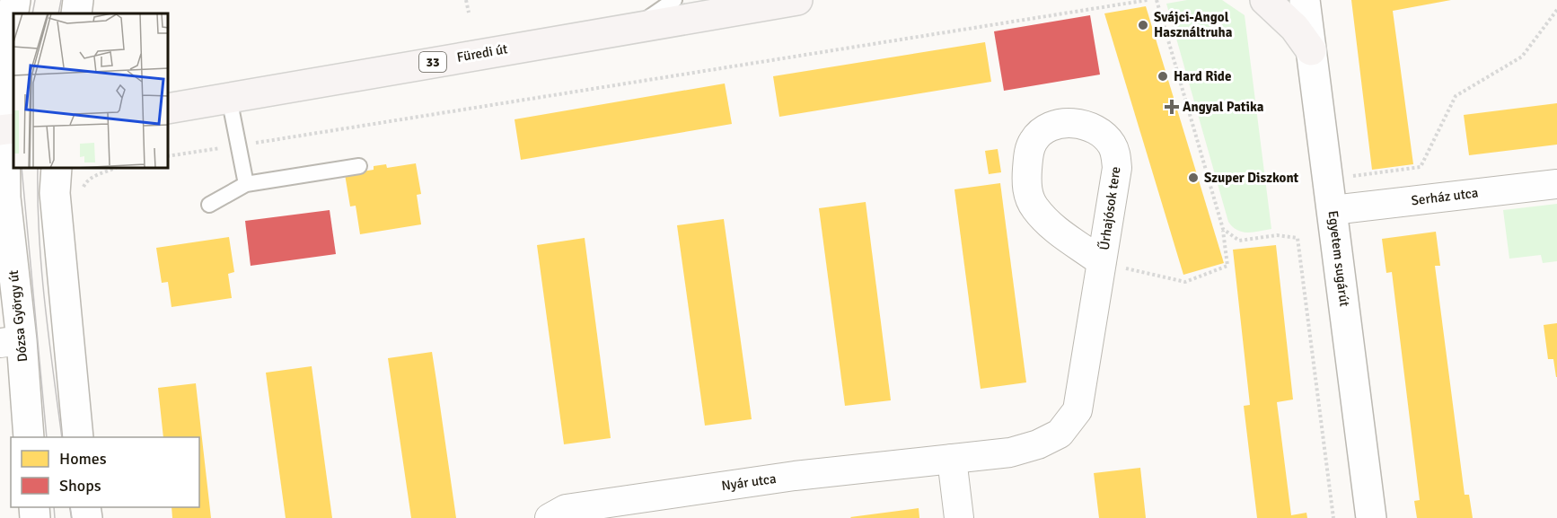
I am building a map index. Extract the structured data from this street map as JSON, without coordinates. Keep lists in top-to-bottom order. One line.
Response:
{"streets":{"main road":["Füredi út","33"],"street":["Serház utca","Űrhajósok tere","Egyetem sugárút","Dózsa György út","Nyár utca"]},"crossings":[["Serház utca","Egyetem sugárút"],["Űrhajósok tere","Nyár utca"]],"places":{"other":["Svájci-Angol Használtruha","Hard Ride","Szuper Diszkont"],"health":["Angyal Patika"]},"legend":["Homes","Shops"]}
